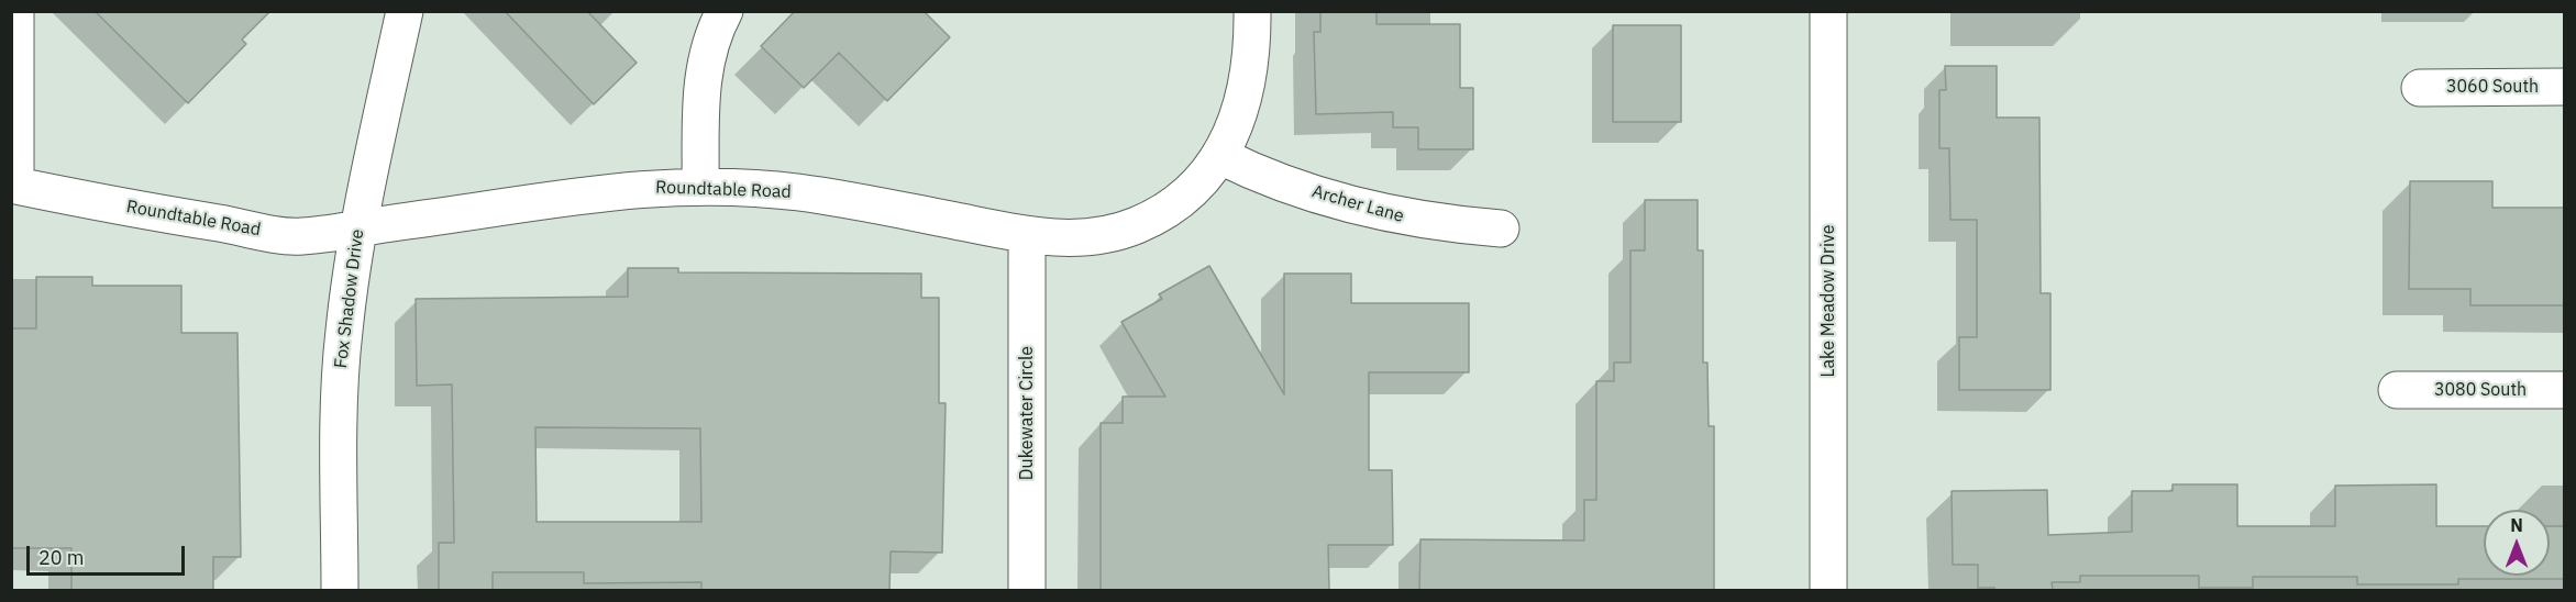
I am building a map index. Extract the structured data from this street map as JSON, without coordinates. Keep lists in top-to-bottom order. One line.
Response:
{"streets":{"street":["3060 South","Roundtable Road","Archer Lane","Fox Shadow Drive","Lake Meadow Drive","3080 South","Dukewater Circle"]},"crossings":[["Roundtable Road","Archer Lane"],["Roundtable Road","Fox Shadow Drive"],["Roundtable Road","Dukewater Circle"]],"scale_bar":"20 m","north":"top"}
